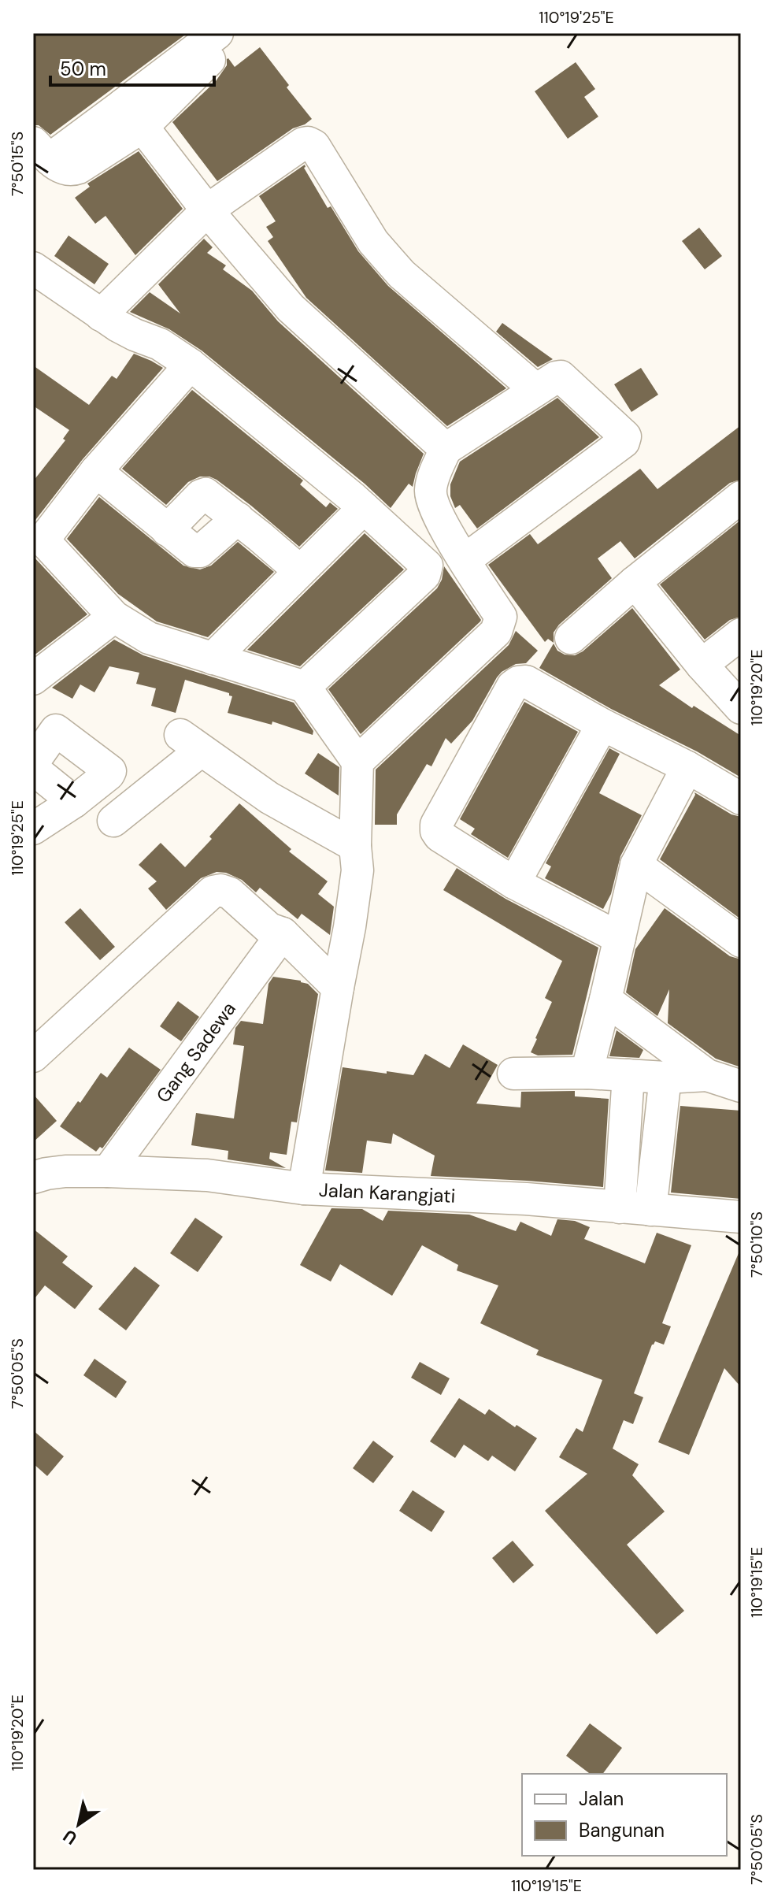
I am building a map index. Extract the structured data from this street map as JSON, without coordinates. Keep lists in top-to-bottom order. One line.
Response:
{"streets":{"street":["Gang Sadewa","Jalan Karangjati"]},"crossings":[["Gang Sadewa","Jalan Karangjati"]],"legend":["Jalan","Bangunan"],"scale_bar":"50 m","north":"bottom left","coordinates":["110°19'25\"E","7°50'15\"S","110°19'20\"E","7°50'10\"S","7°50'05\"S","110°19'15\"E"]}
